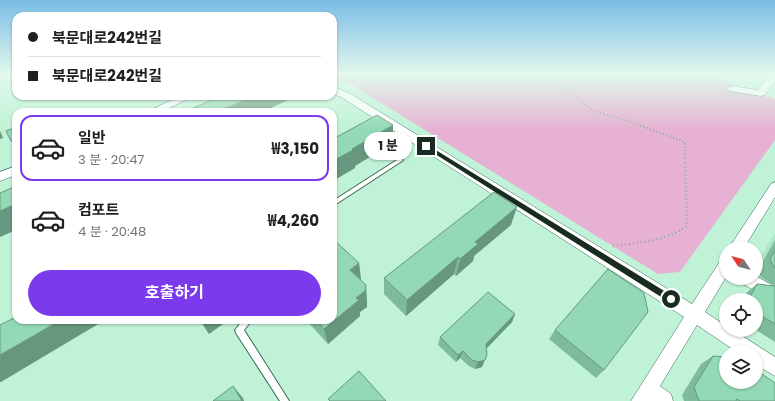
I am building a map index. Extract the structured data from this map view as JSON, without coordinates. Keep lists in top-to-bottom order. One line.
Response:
{"north":"top left","page":{"banner":["북문대로242번길","북문대로242번길"],"list":[{"name":"일반","note":"3 분 · 20:47","value":"₩3,150"},{"name":"컴포트","note":"4 분 · 20:48","value":"₩4,260"}],"bubble":"1 분","buttons":"호출하기"}}
